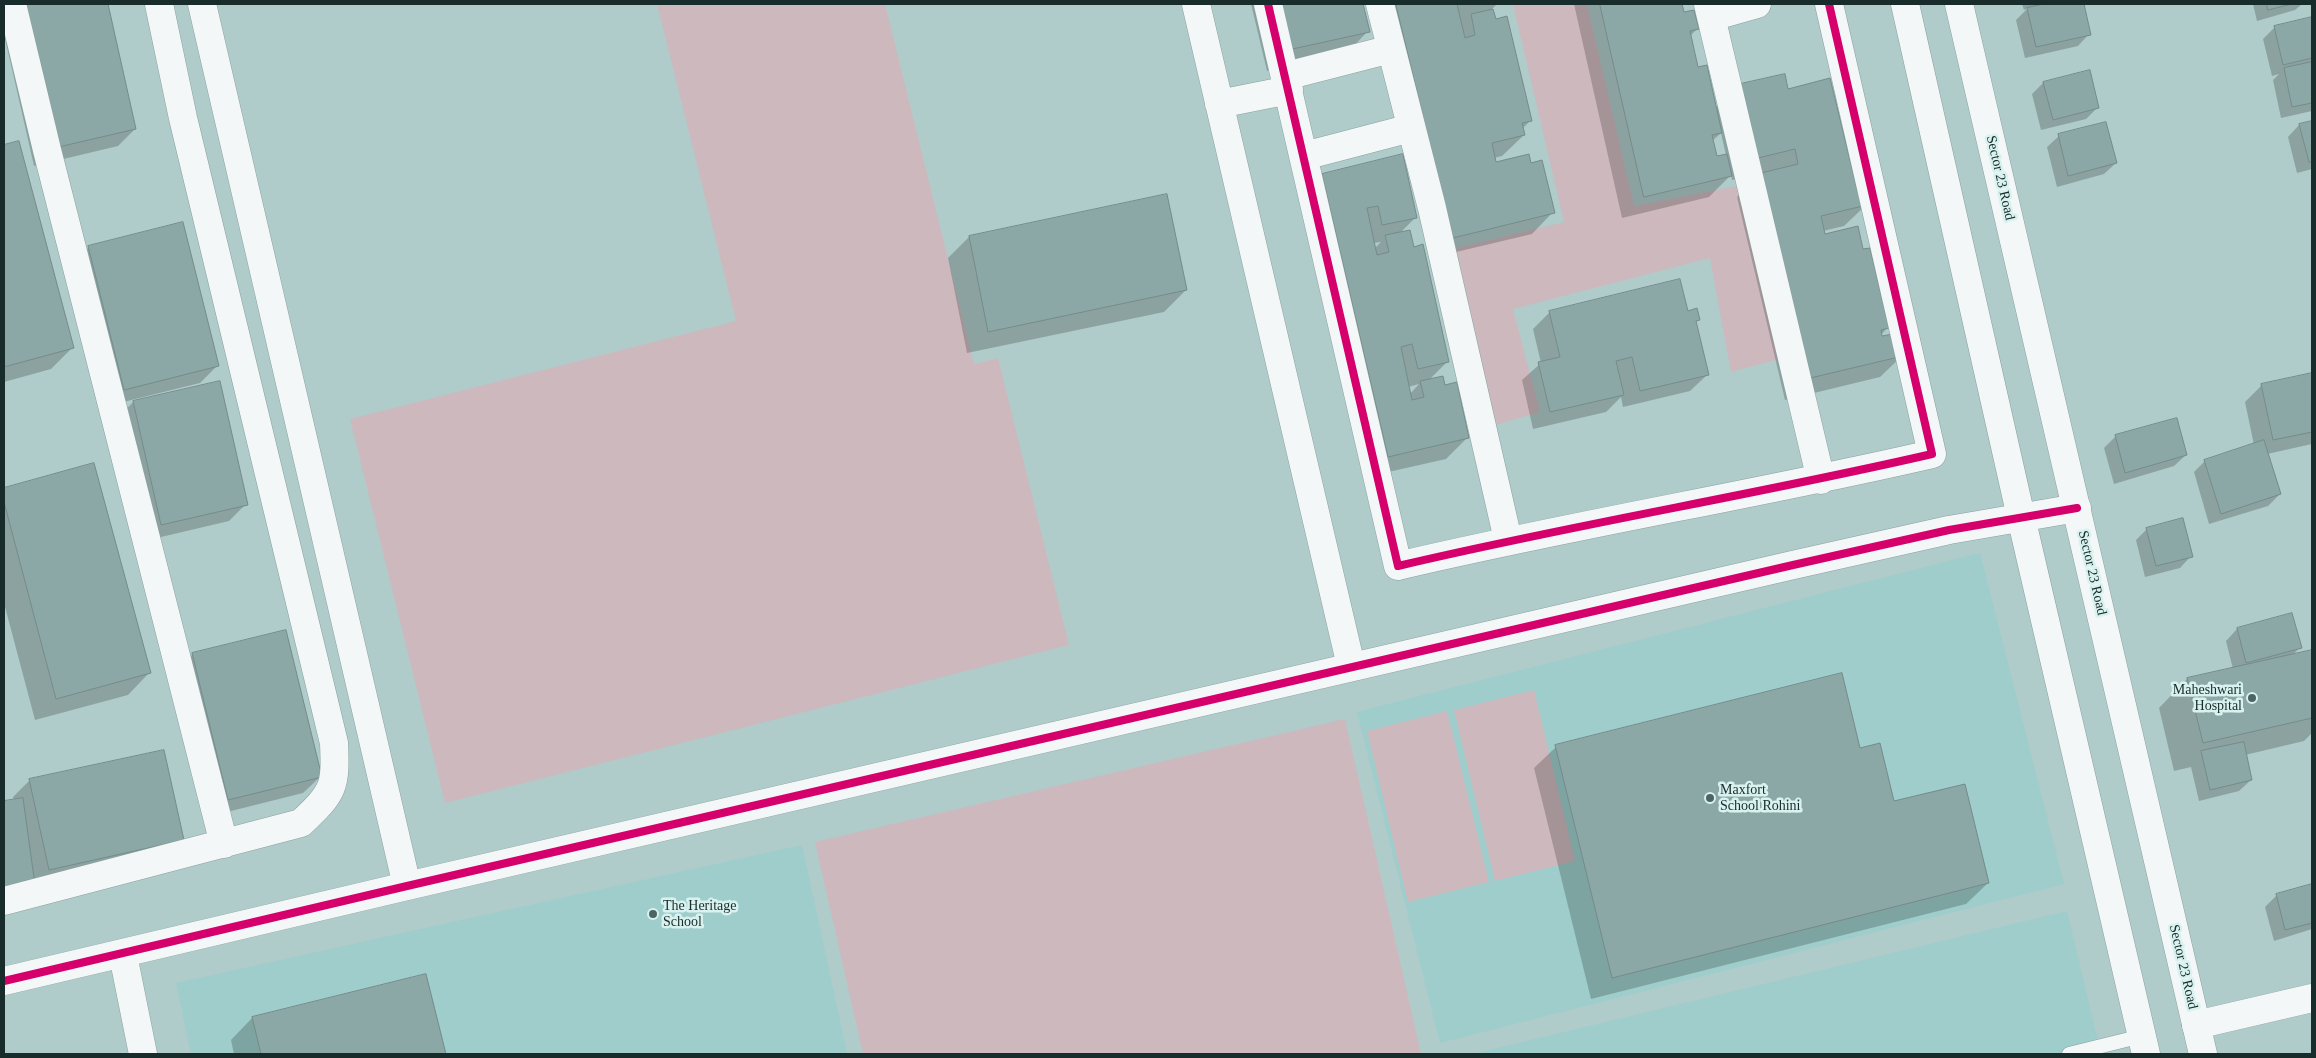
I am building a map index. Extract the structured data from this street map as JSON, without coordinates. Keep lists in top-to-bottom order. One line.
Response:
{"streets":{"street":["Sector 23 Road"]},"places":["Maheshwari Hospital","Maxfort School Rohini","The Heritage School"]}
